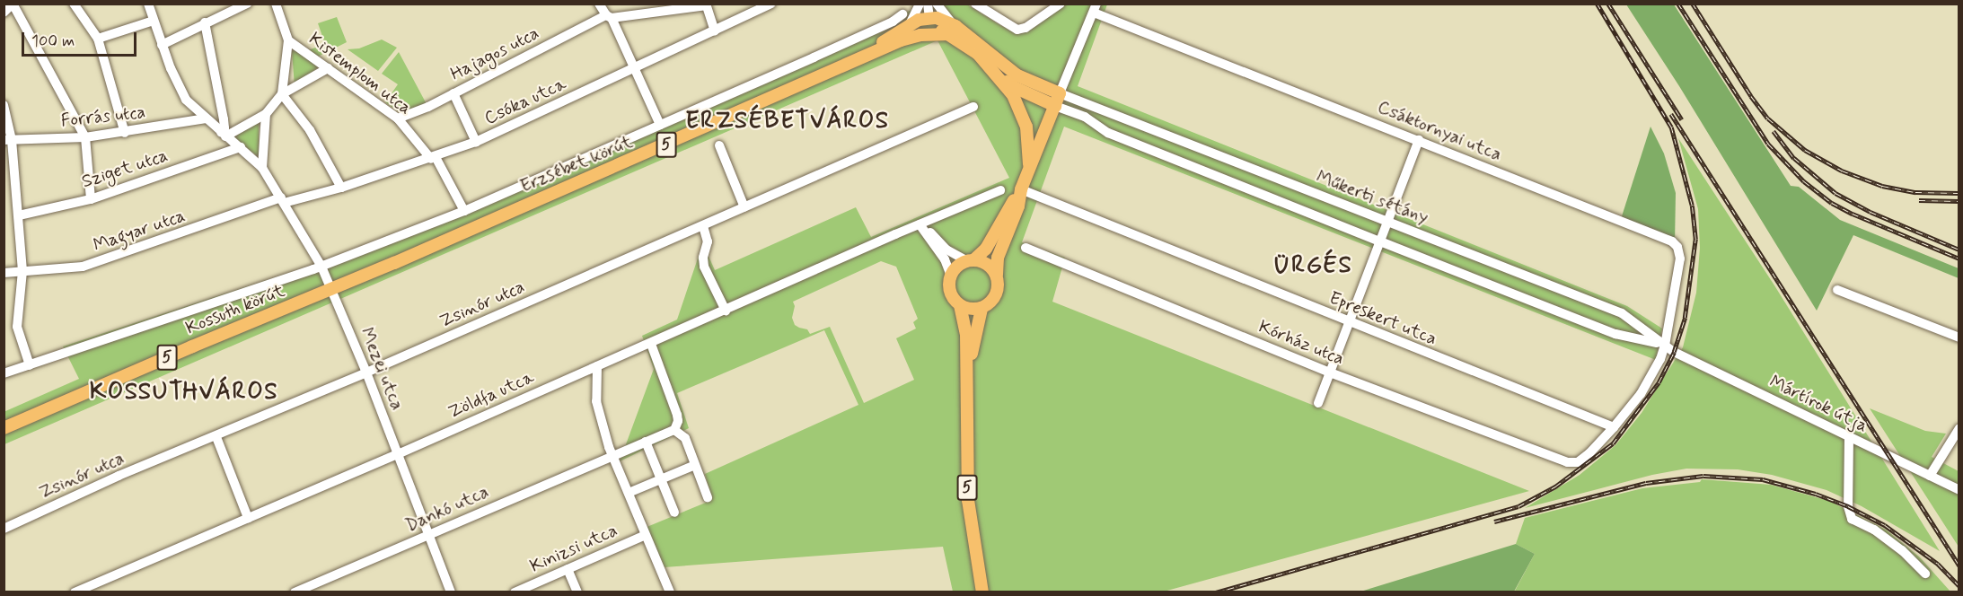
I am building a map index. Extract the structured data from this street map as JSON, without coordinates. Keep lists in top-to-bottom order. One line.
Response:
{"streets":{"main road":["5","Erzsébet körút","Kossuth körút"],"street":["Hajagos utca","Kistemplom utca","Csóka utca","Forrás utca","Csáktornyai utca","Sziget utca","Műkerti sétány","Magyar utca","Zsinór utca","Epreskert utca","Kórház utca","Mezei utca","Zöldfa utca","Mártírok útja","Dankó utca","Kinizsi utca"]},"crossings":[["Hajagos utca","Kistemplom utca"],["Kistemplom utca","Csóka utca"],["Kistemplom utca","Kossuth körút"],["Csóka utca","Magyar utca"],["Csóka utca","Mezei utca"],["Forrás utca","Mezei utca"],["Csáktornyai utca","Műkerti sétány"],["Csáktornyai utca","Mártírok útja"],["5","Erzsébet körút"],["5","Műkerti sétány"],["5","Epreskert utca"],["Erzsébet körút","Kossuth körút"],["Erzsébet körút","Mezei utca"],["Sziget utca","Mezei utca"],["Műkerti sétány","Mártírok útja"],["Magyar utca","Mezei utca"],["Zsinór utca","Mezei utca"],["Kossuth körút","Mezei utca"],["Epreskert utca","Kórház utca"],["Mezei utca","Zöldfa utca"],["Mezei utca","Dankó utca"]],"districts":["ERZSÉBETVÁROS","ÜRGÉS","KOSSUTHVÁROS"],"scale_bar":"100 m"}
